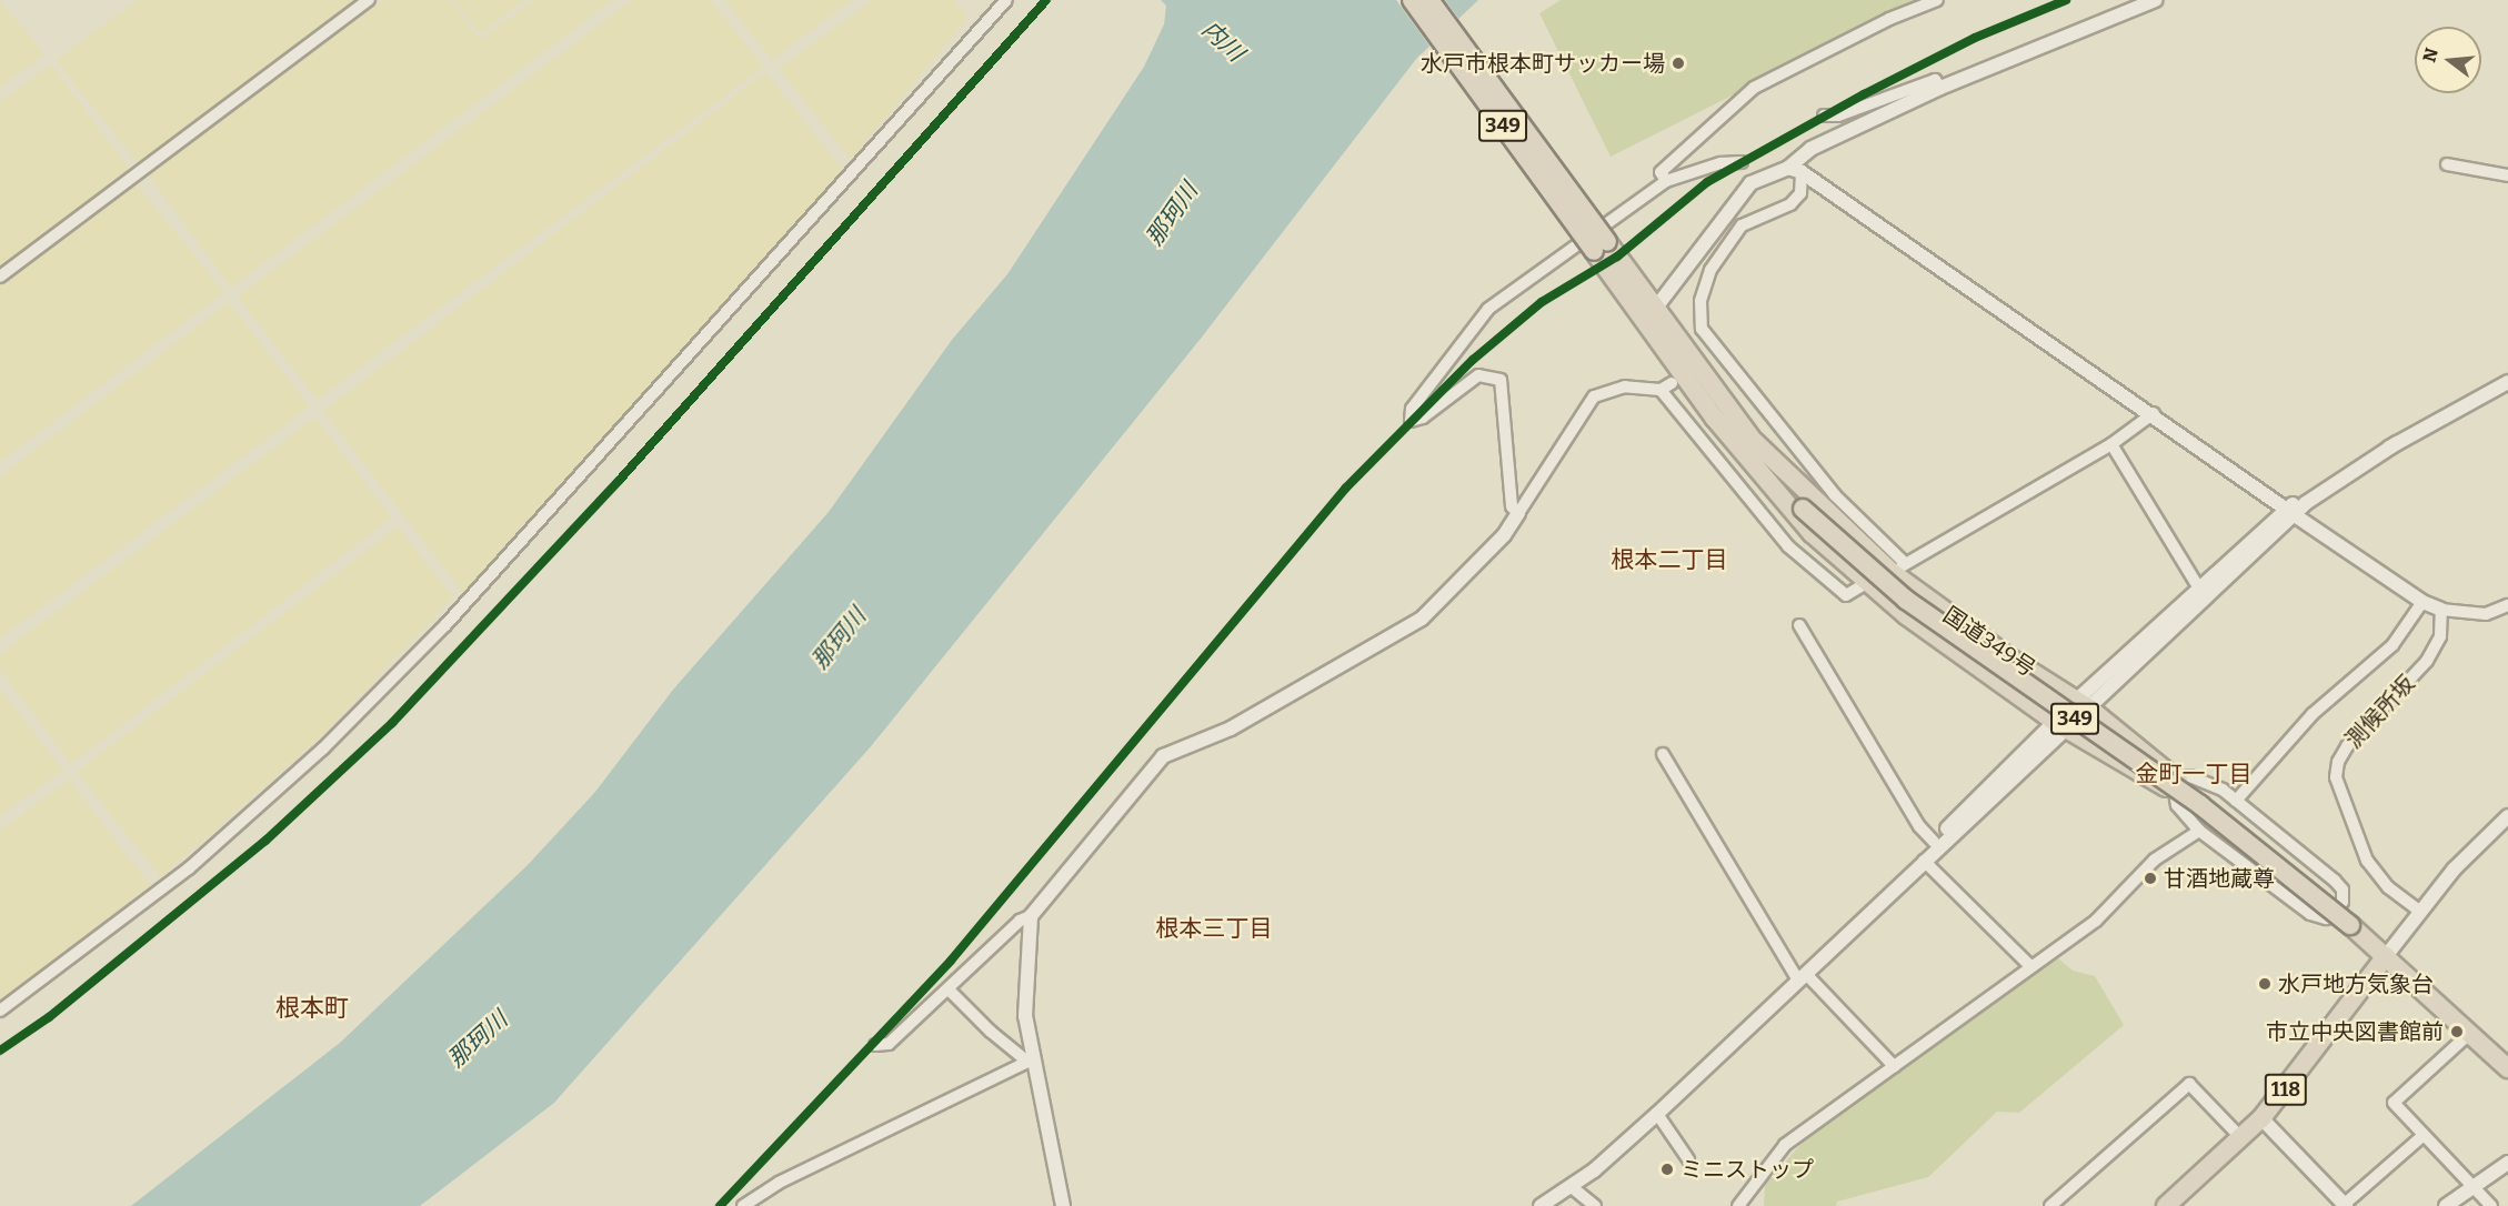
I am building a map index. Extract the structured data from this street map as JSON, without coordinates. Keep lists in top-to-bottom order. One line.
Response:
{"streets":{"highway":["349","国道349号","118"],"street":["測候所坂"]},"crossings":[["国道349号","118"]],"districts":["根本二丁目","金町一丁目","根本三丁目","根本町"],"water":["内川","那珂川"],"places":["水戸市根本町サッカー場","甘酒地蔵尊","水戸地方気象台","市立中央図書館前","ミニストップ"],"north":"left"}
